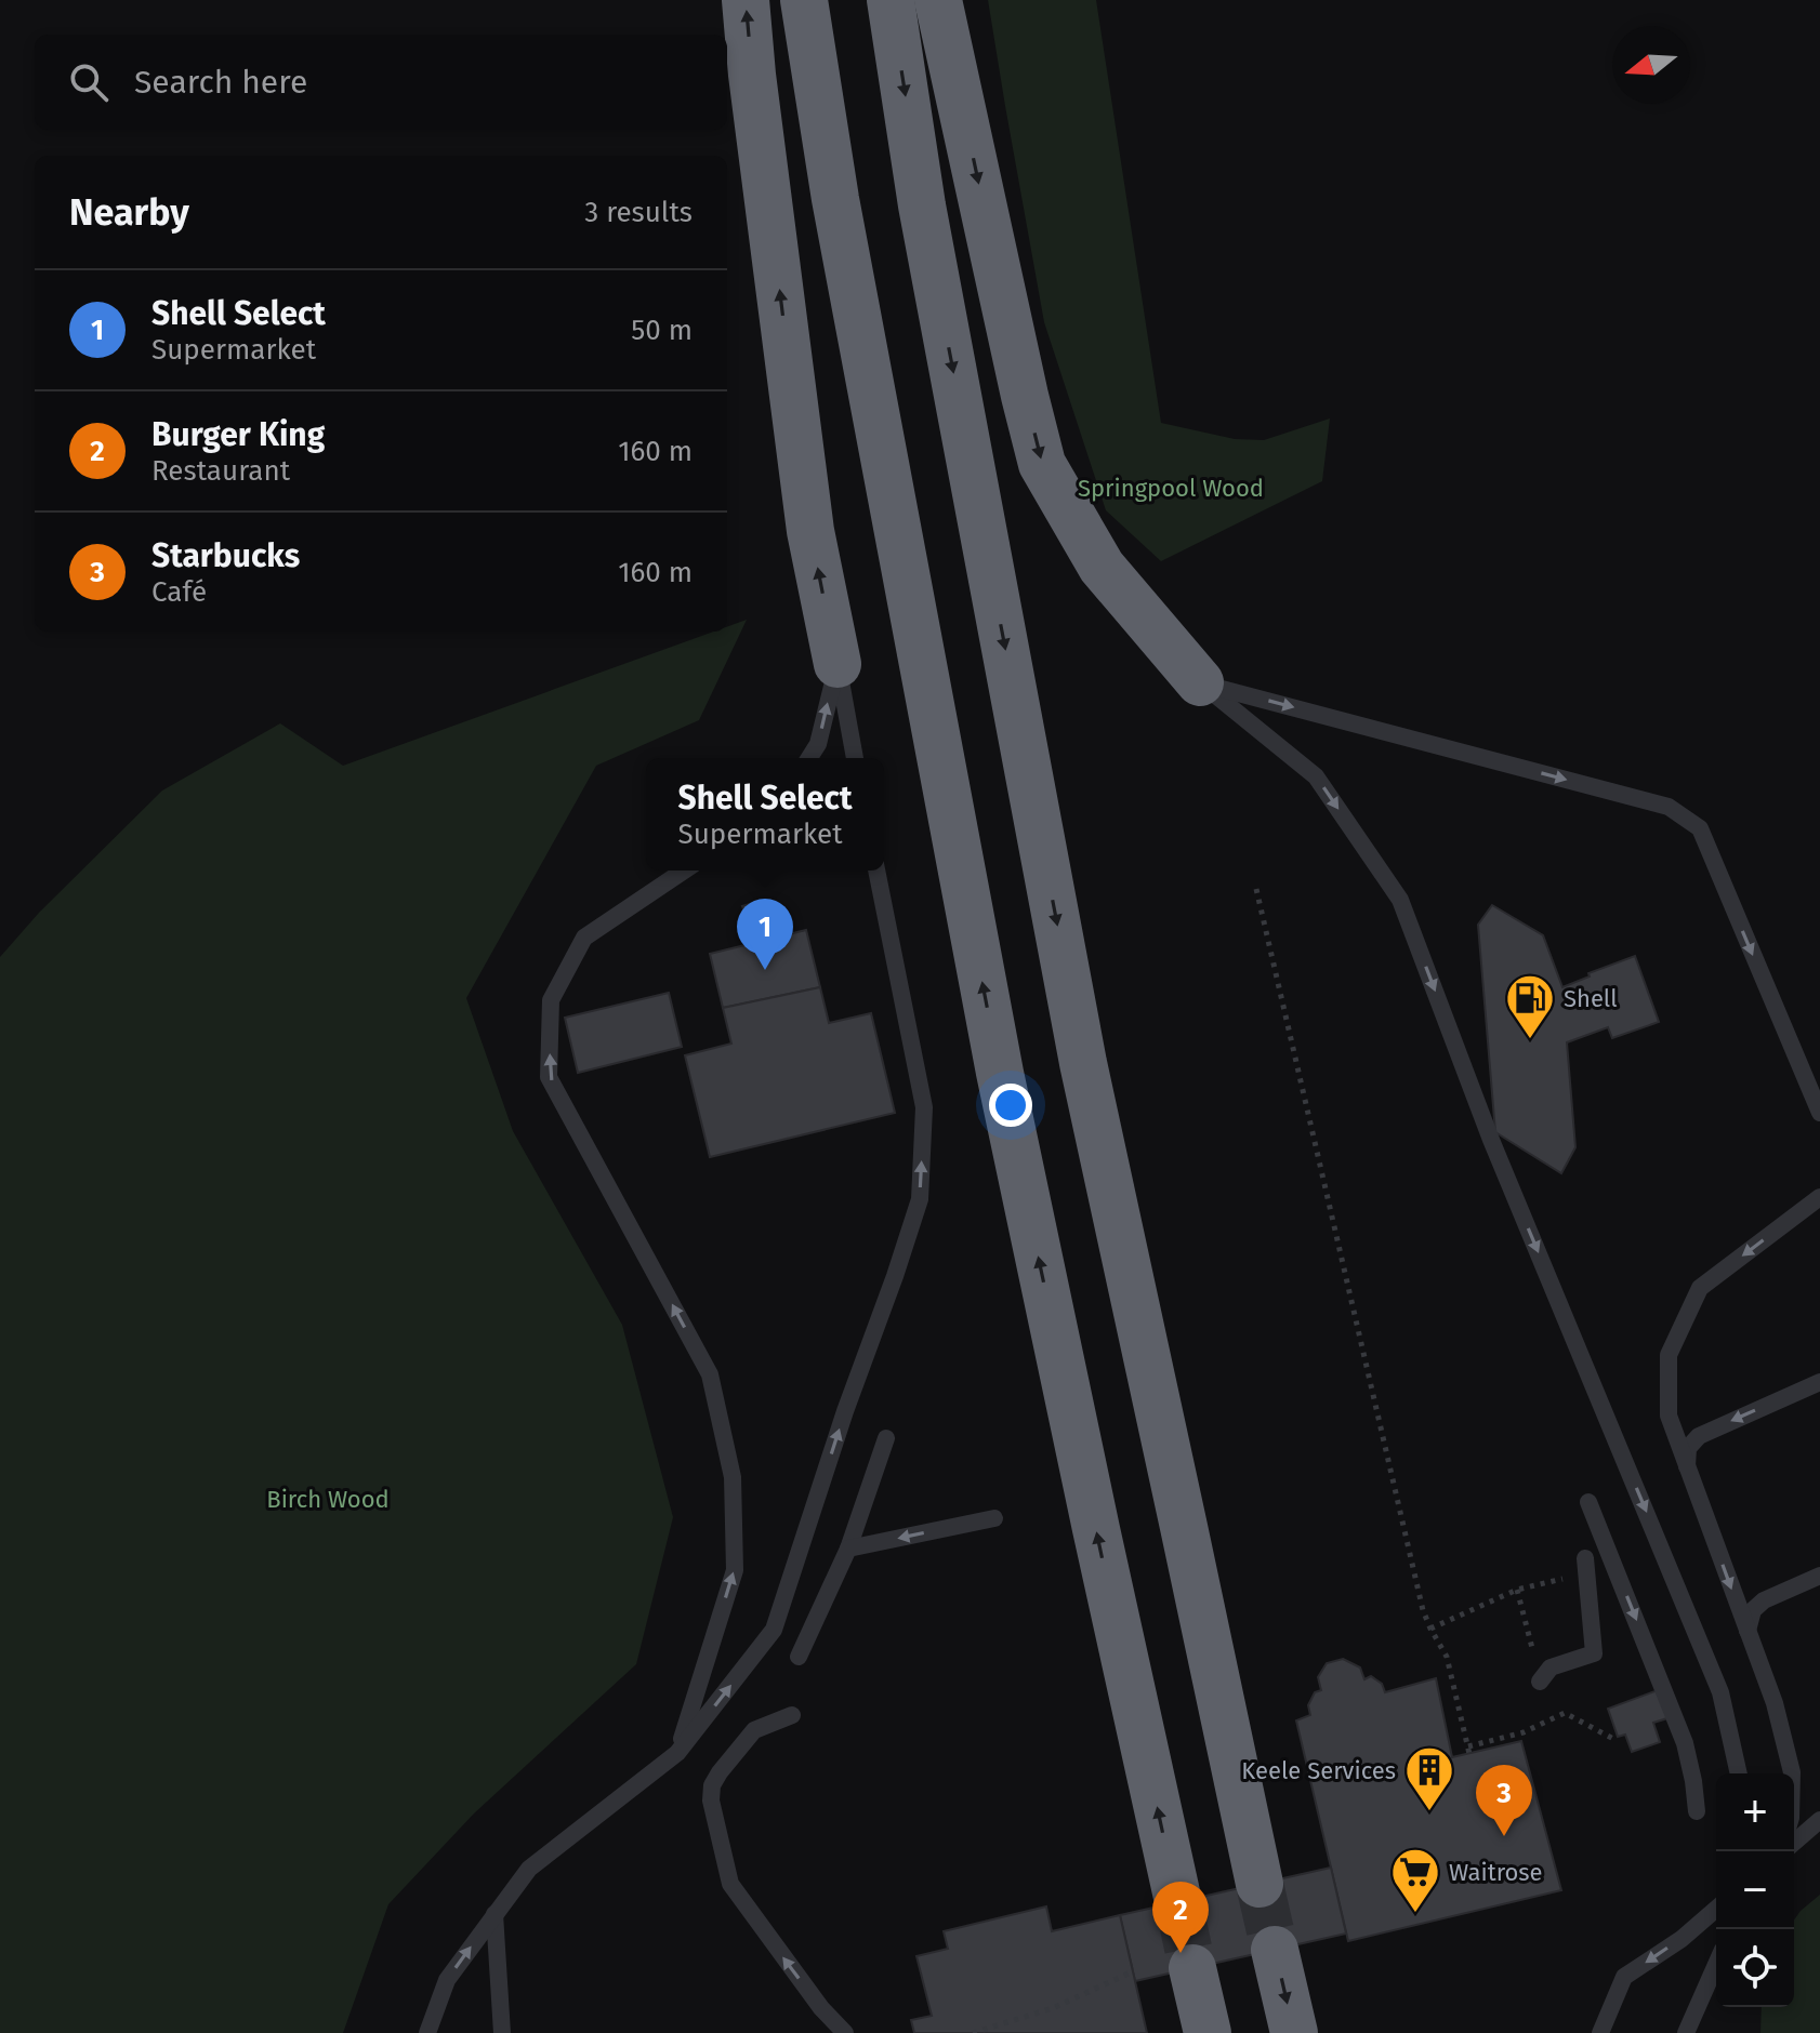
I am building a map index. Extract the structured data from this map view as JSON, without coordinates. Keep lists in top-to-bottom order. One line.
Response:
{"parks":["Springpool Wood","Birch Wood"],"places":{"fuel station":["Shell"],"building":["Keele Services"],"supermarket":["Waitrose"]},"north":"left","page":{"search":"Search here","heading":["Nearby","3 results"],"list":[{"mark":"1","name":"Shell Select","note":"Supermarket","value":"50 m"},{"mark":"2","name":"Burger King","note":"Restaurant","value":"160 m"},{"mark":"3","name":"Starbucks","note":"Café","value":"160 m"}],"popup":["Shell Select","Supermarket"],"pins":["1","3","2"],"map_buttons":["+","−"]}}
